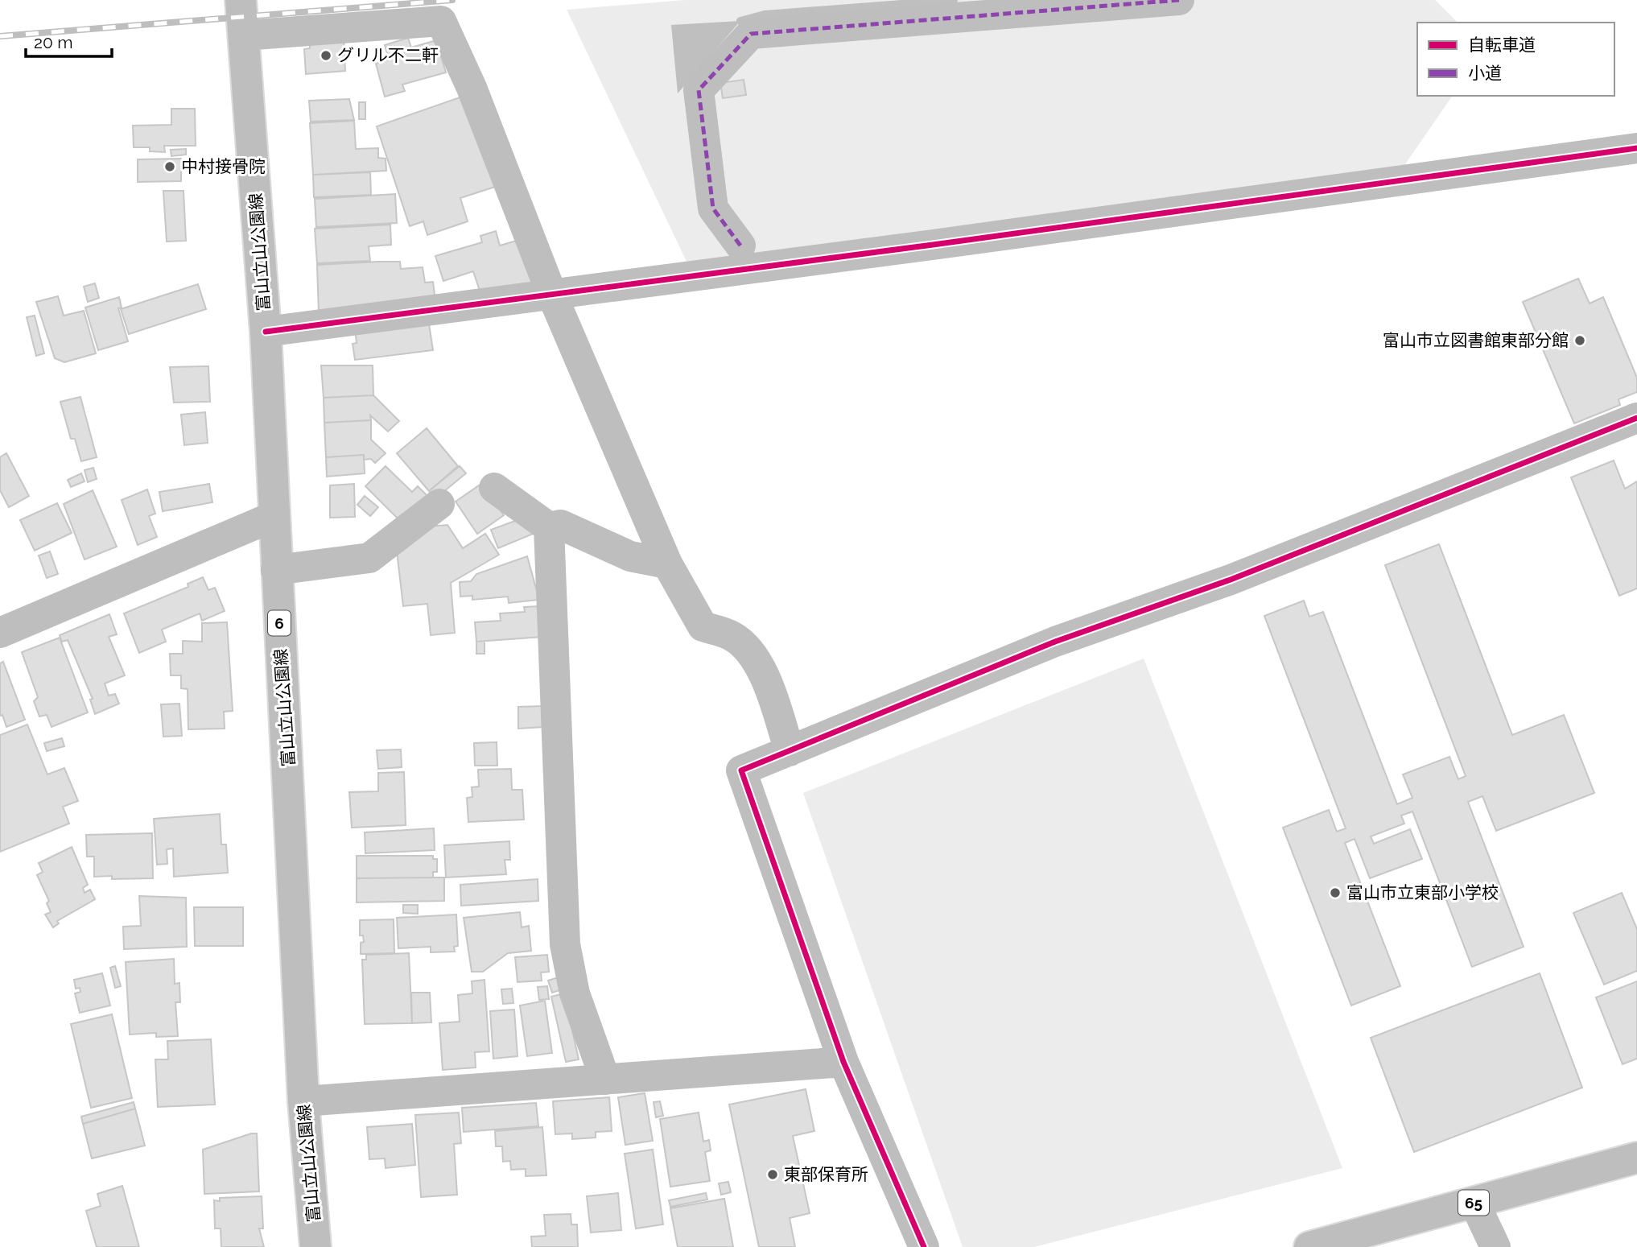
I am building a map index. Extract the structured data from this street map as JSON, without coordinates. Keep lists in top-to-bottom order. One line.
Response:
{"streets":{"street":["富山立山公園線","6","65"]},"places":["グリル不二軒","中村接骨院","富山市立図書館東部分館","富山市立東部小学校","東部保育所"],"legend":["自転車道","小道"],"scale_bar":"20 m"}
